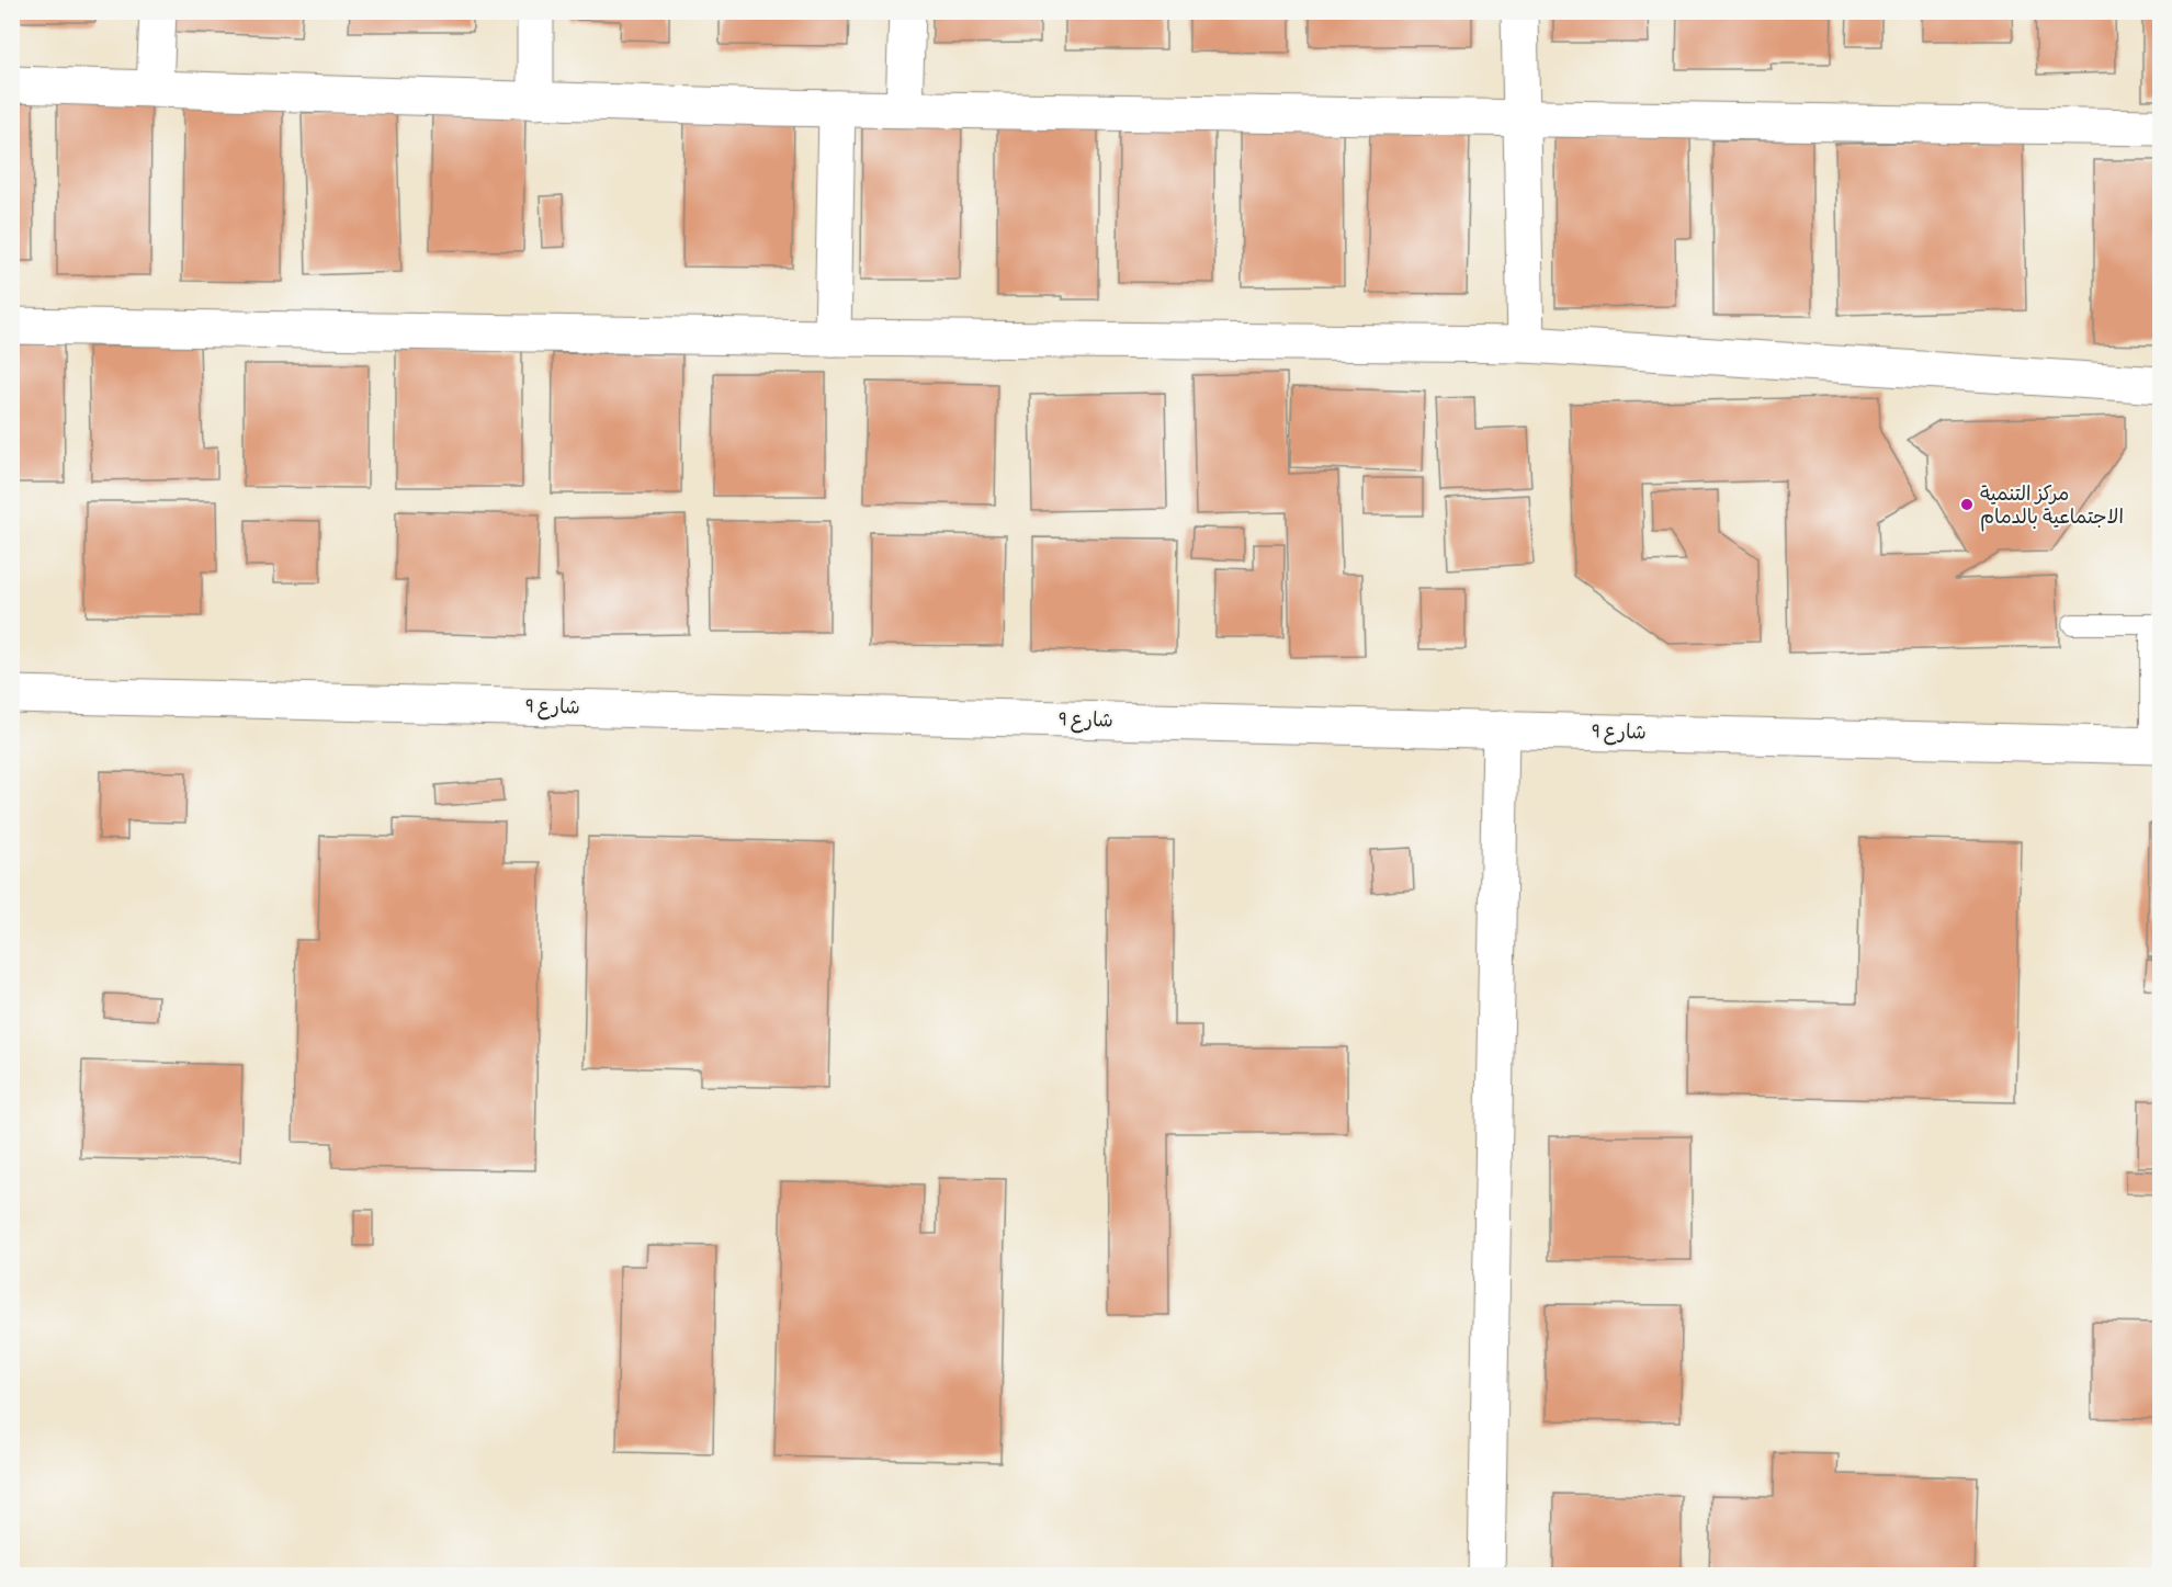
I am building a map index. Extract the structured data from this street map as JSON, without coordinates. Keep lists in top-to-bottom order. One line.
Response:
{"streets":{"street":["شارع 9"]},"places":["مركز التنمية الاجتماعية بالدمام"]}
